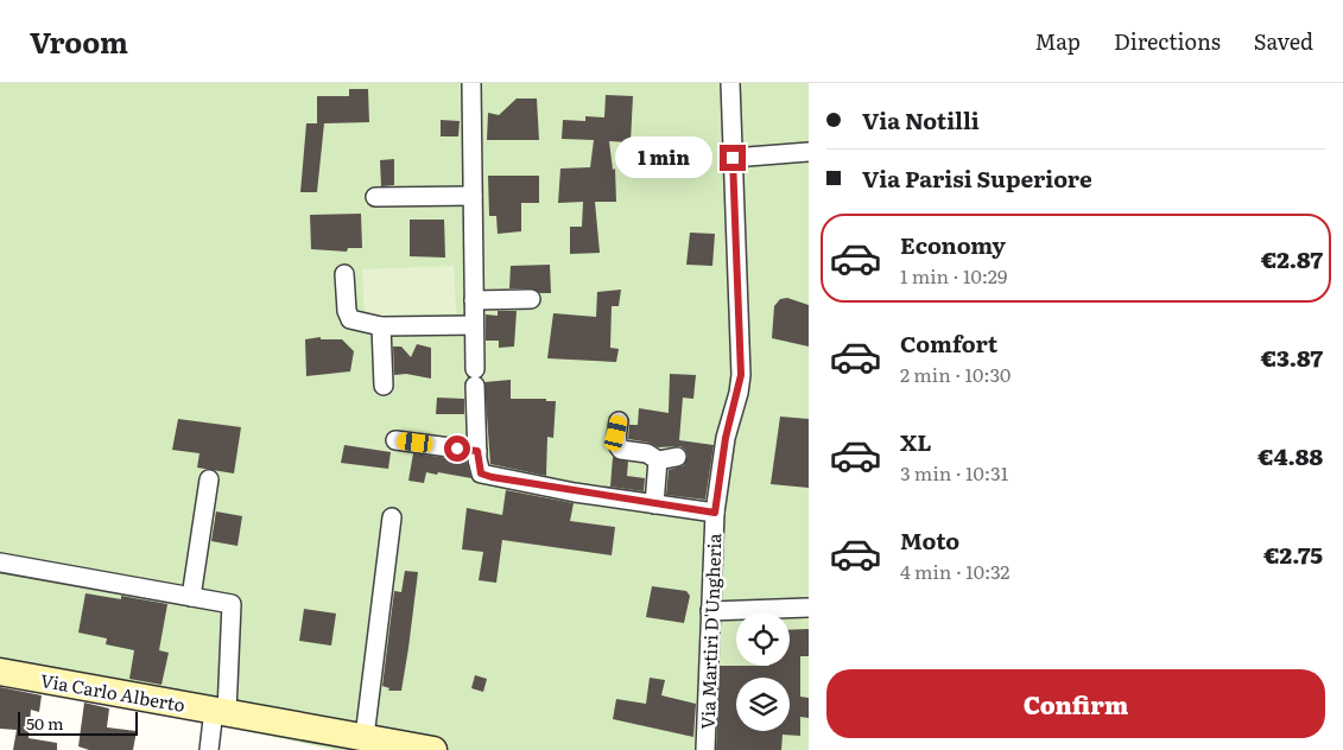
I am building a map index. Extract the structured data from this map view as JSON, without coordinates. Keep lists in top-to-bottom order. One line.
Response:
{"streets":{"street":["Via Martiri D'Ungheria","Via Carlo Alberto"]},"scale_bar":"50 m","page":{"header":"Vroom","nav":["Map","Directions","Saved"],"banner":["Via Notilli","Via Parisi Superiore"],"bubble":"1 min","list":[{"name":"Economy","note":"1 min · 10:29","value":"€2.87"},{"name":"Comfort","note":"2 min · 10:30","value":"€3.87"},{"name":"XL","note":"3 min · 10:31","value":"€4.88"},{"name":"Moto","note":"4 min · 10:32","value":"€2.75"}],"buttons":"Confirm","scale":"50 m"}}
